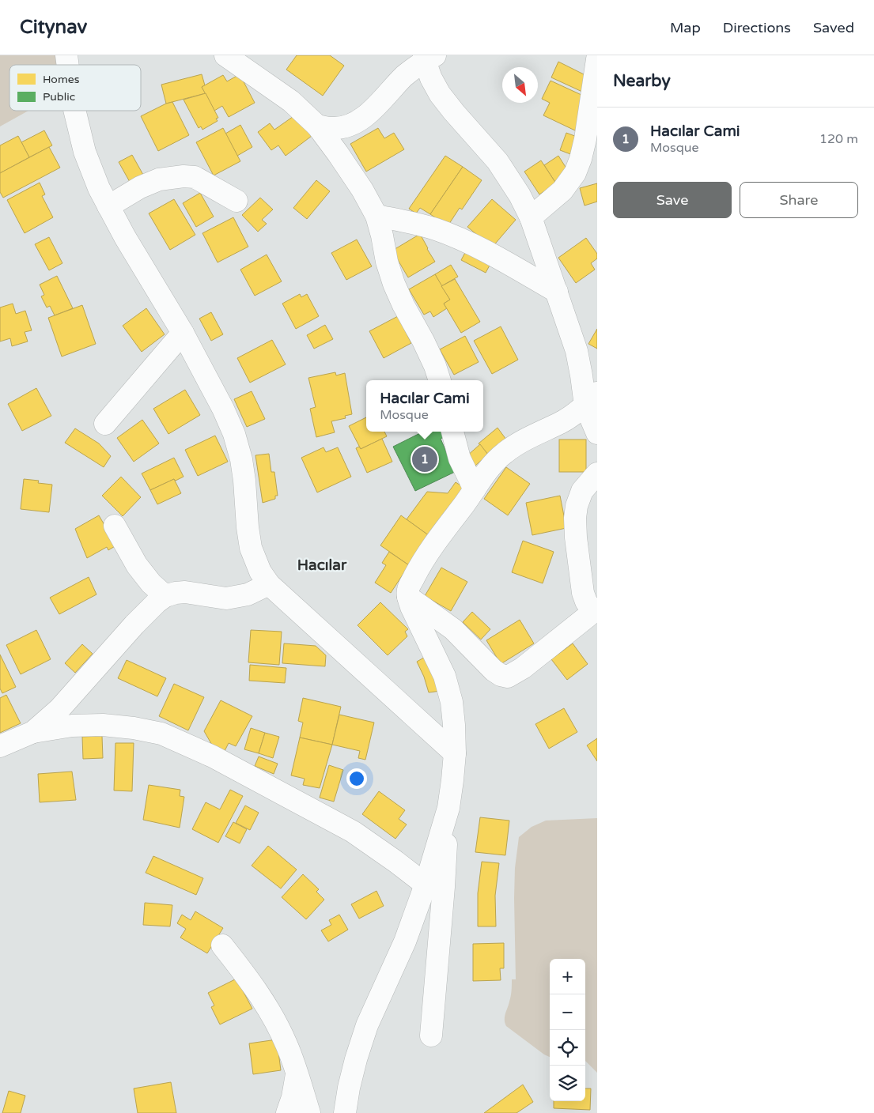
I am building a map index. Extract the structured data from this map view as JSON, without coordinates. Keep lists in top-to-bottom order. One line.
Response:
{"districts":["Hacılar"],"legend":["Homes","Public"],"north":"bottom right","page":{"header":"Citynav","nav":["Map","Directions","Saved"],"heading":"Nearby","list":[{"mark":"1","name":"Hacılar Cami","note":"Mosque","value":"120 m"}],"buttons":["Save","Share"],"popup":["Hacılar Cami","Mosque"],"pins":"1","map_buttons":["+","−"]}}
